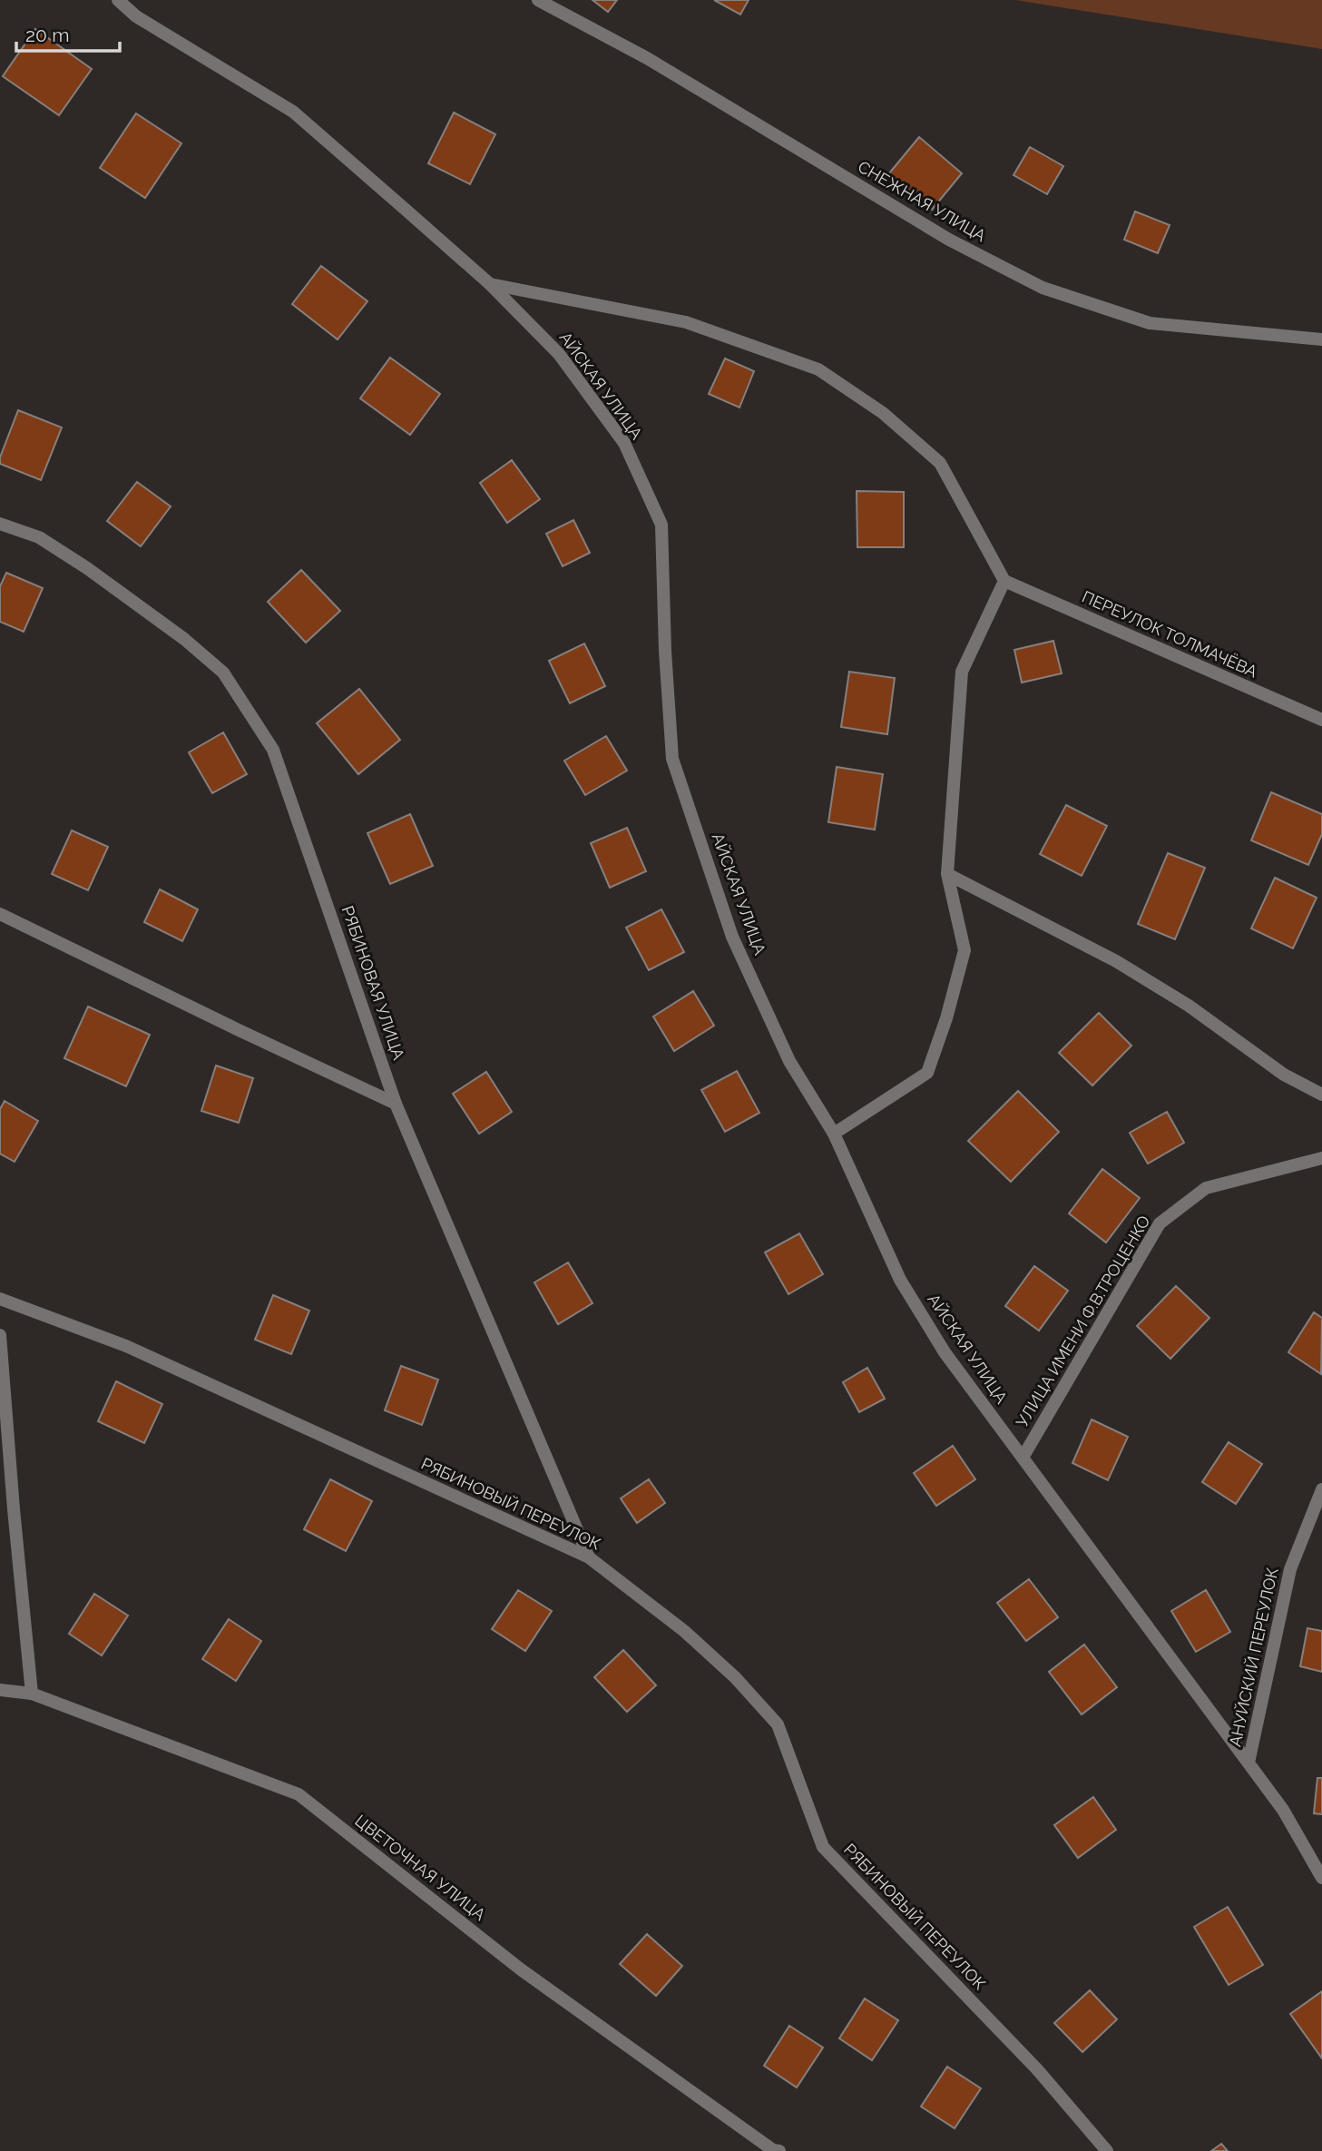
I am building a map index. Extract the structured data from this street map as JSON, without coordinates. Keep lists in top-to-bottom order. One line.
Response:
{"streets":{"street":["СНЕЖНАЯ УЛИЦА","АЙСКАЯ УЛИЦА","ПЕРЕУЛОК ТОЛМАЧЁВА","РЯБИНОВАЯ УЛИЦА","УЛИЦА ИМЕНИ Ф.В.ТРОЦЕНКО","РЯБИНОВЫЙ ПЕРЕУЛОК","АНУЙСКИЙ ПЕРЕУЛОК","ЦВЕТОЧНАЯ УЛИЦА"]},"crossings":[["АЙСКАЯ УЛИЦА","УЛИЦА ИМЕНИ Ф.В.ТРОЦЕНКО"],["АЙСКАЯ УЛИЦА","АНУЙСКИЙ ПЕРЕУЛОК"],["РЯБИНОВАЯ УЛИЦА","РЯБИНОВЫЙ ПЕРЕУЛОК"]],"scale_bar":"20 m"}
